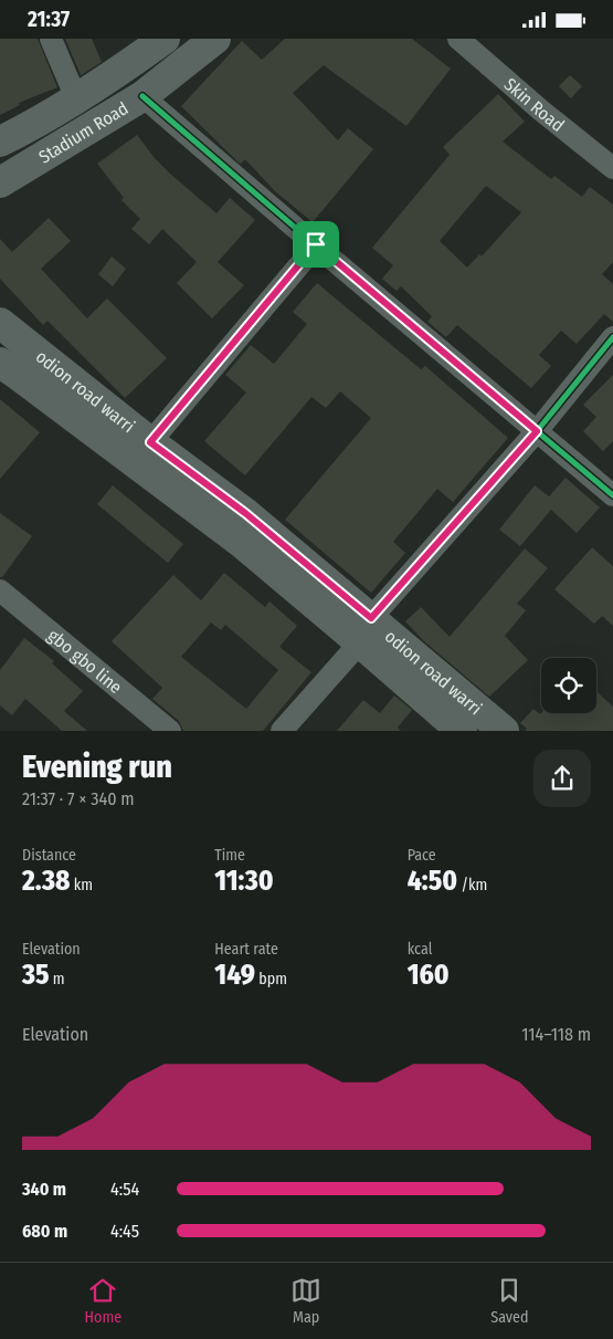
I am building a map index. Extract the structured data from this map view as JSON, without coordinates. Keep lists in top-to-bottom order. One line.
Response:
{"streets":{"main road":["Stadium Road","odion road warri"],"street":["Skin Road","gbo gbo line"]},"page":{"status":"21:37","heading":["Evening run","21:37 · 7 × 340 m"],"stats":[["Distance","2.38 km"],["Time","11:30"],["Pace","4:50 /km"],["Elevation","35 m"],["Heart rate","149 bpm"],["kcal","160"]],"chart":["Elevation","114–118 m"],"list":[{"name":"340 m","note":"4:54"},{"name":"680 m","note":"4:45"}],"tabs":["Home","Map","Saved"]}}
